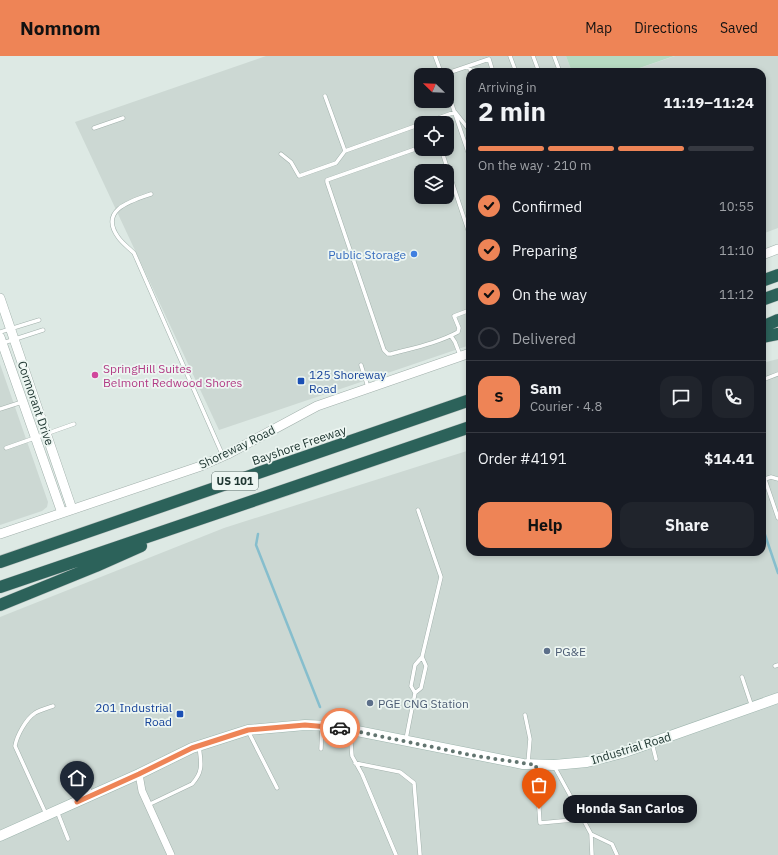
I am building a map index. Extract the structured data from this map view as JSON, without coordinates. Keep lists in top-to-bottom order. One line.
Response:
{"streets":{"highway":["Bayshore Freeway","US 101"],"main road":["Industrial Road"],"street":["Cormorant Drive","Shoreway Road"]},"crossings":[["Cormorant Drive","Shoreway Road"]],"places":{"other":["Public Storage","SpringHill Suites Belmont Redwood Shores","PG&E","PGE CNG Station","Honda San Carlos"],"transit":["125 Shoreway Road","201 Industrial Road"]},"north":"top left","page":{"header":"Nomnom","nav":["Map","Directions","Saved"],"heading":["2 min","Arriving in","11:19–11:24"],"panel":["Sam","Courier · 4.8","Order #4191","$14.41"],"bar":"On the way · 210 m","list":[["Confirmed","10:55"],["Preparing","11:10"],["On the way","11:12"],"Delivered"],"round":"S","buttons":["Help","Share"],"bubble":"Honda San Carlos"}}
